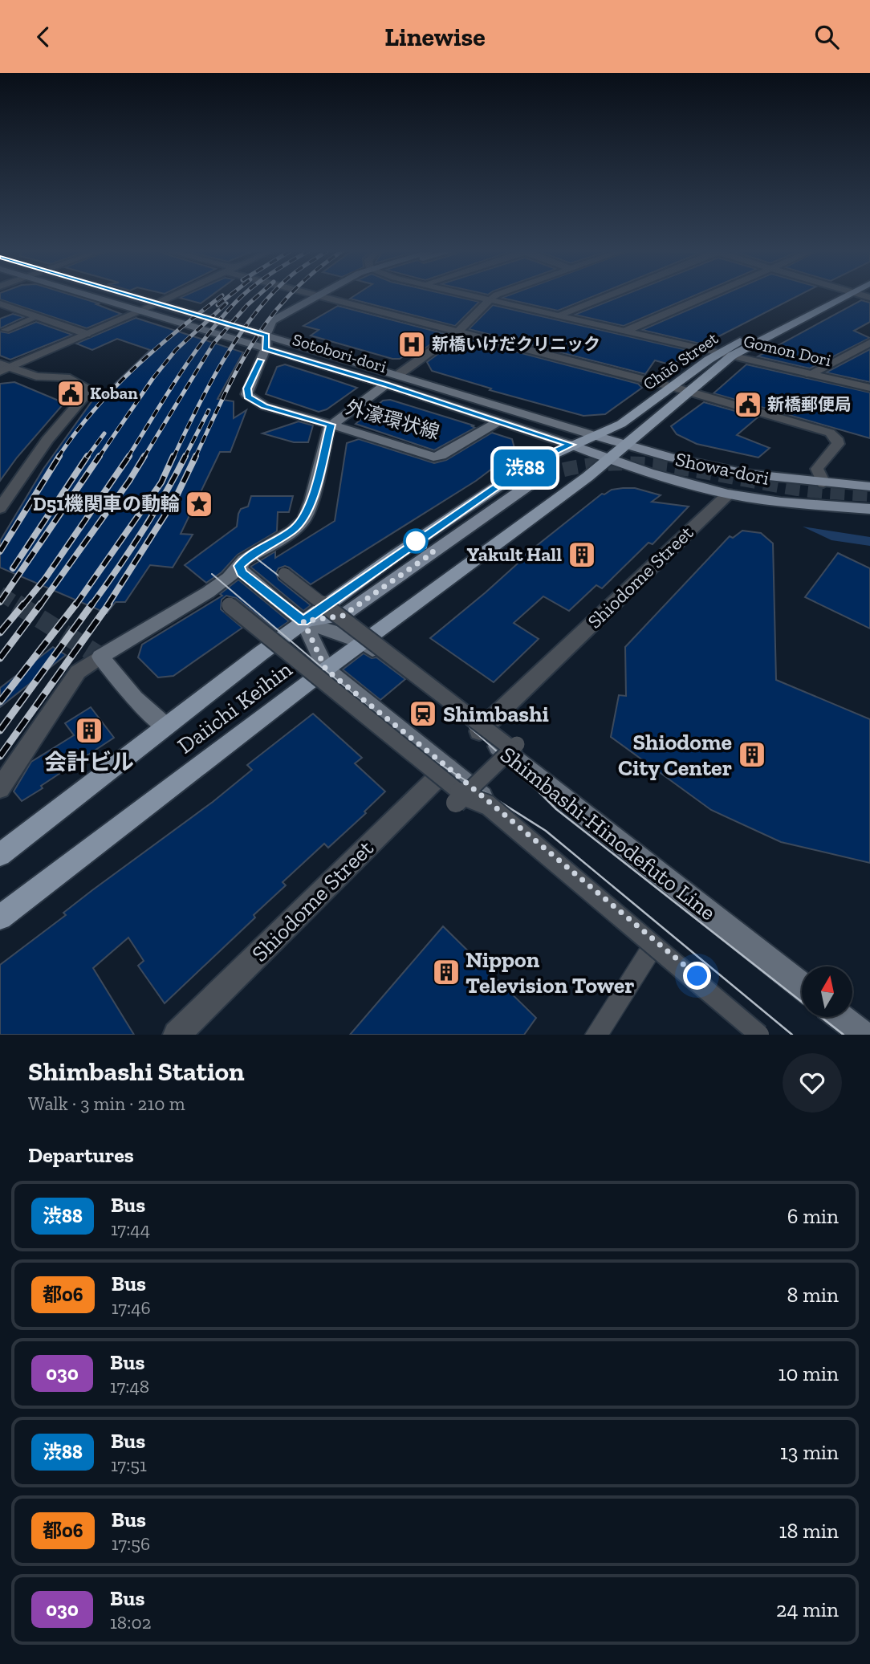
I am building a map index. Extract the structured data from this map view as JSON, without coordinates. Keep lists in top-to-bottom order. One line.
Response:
{"streets":{"highway":["Chūō Street","Daiichi Keihin"],"main road":["Sotobori-dori","外濠環状線","Showa-dori","Shimbashi-Hinodefuto Line"],"street":["Gomon Dori","Shiodome Street"]},"crossings":[["Gomon Dori","Chūō Street"],["Sotobori-dori","Chūō Street"],["Sotobori-dori","外濠環状線"],["Sotobori-dori","Showa-dori"],["Sotobori-dori","Daiichi Keihin"],["Chūō Street","Showa-dori"],["Chūō Street","Daiichi Keihin"],["Showa-dori","Shiodome Street"],["Showa-dori","Daiichi Keihin"],["Shiodome Street","Shimbashi-Hinodefuto Line"],["Daiichi Keihin","Shimbashi-Hinodefuto Line"]],"places":{"hospital":["新橋いけだクリニック"],"public building":["Koban","新橋郵便局"],"place":["D51機関車の動輪"],"building":["Yakult Hall","会計ビル","Shiodome City Center","Nippon Television Tower"],"station":["Shimbashi"]},"lines":["bus line 渋88"],"north":"top","page":{"header":"Linewise","on_map":"渋88","heading":[["Shimbashi Station","Walk · 3 min · 210 m"],"Departures"],"list":[{"mark":"渋88","name":"Bus","note":"17:44","value":"6 min"},{"mark":"都06","name":"Bus","note":"17:46","value":"8 min"},{"mark":"030","name":"Bus","note":"17:48","value":"10 min"},{"mark":"渋88","name":"Bus","note":"17:51","value":"13 min"},{"mark":"都06","name":"Bus","note":"17:56","value":"18 min"},{"mark":"030","name":"Bus","note":"18:02","value":"24 min"}]}}
